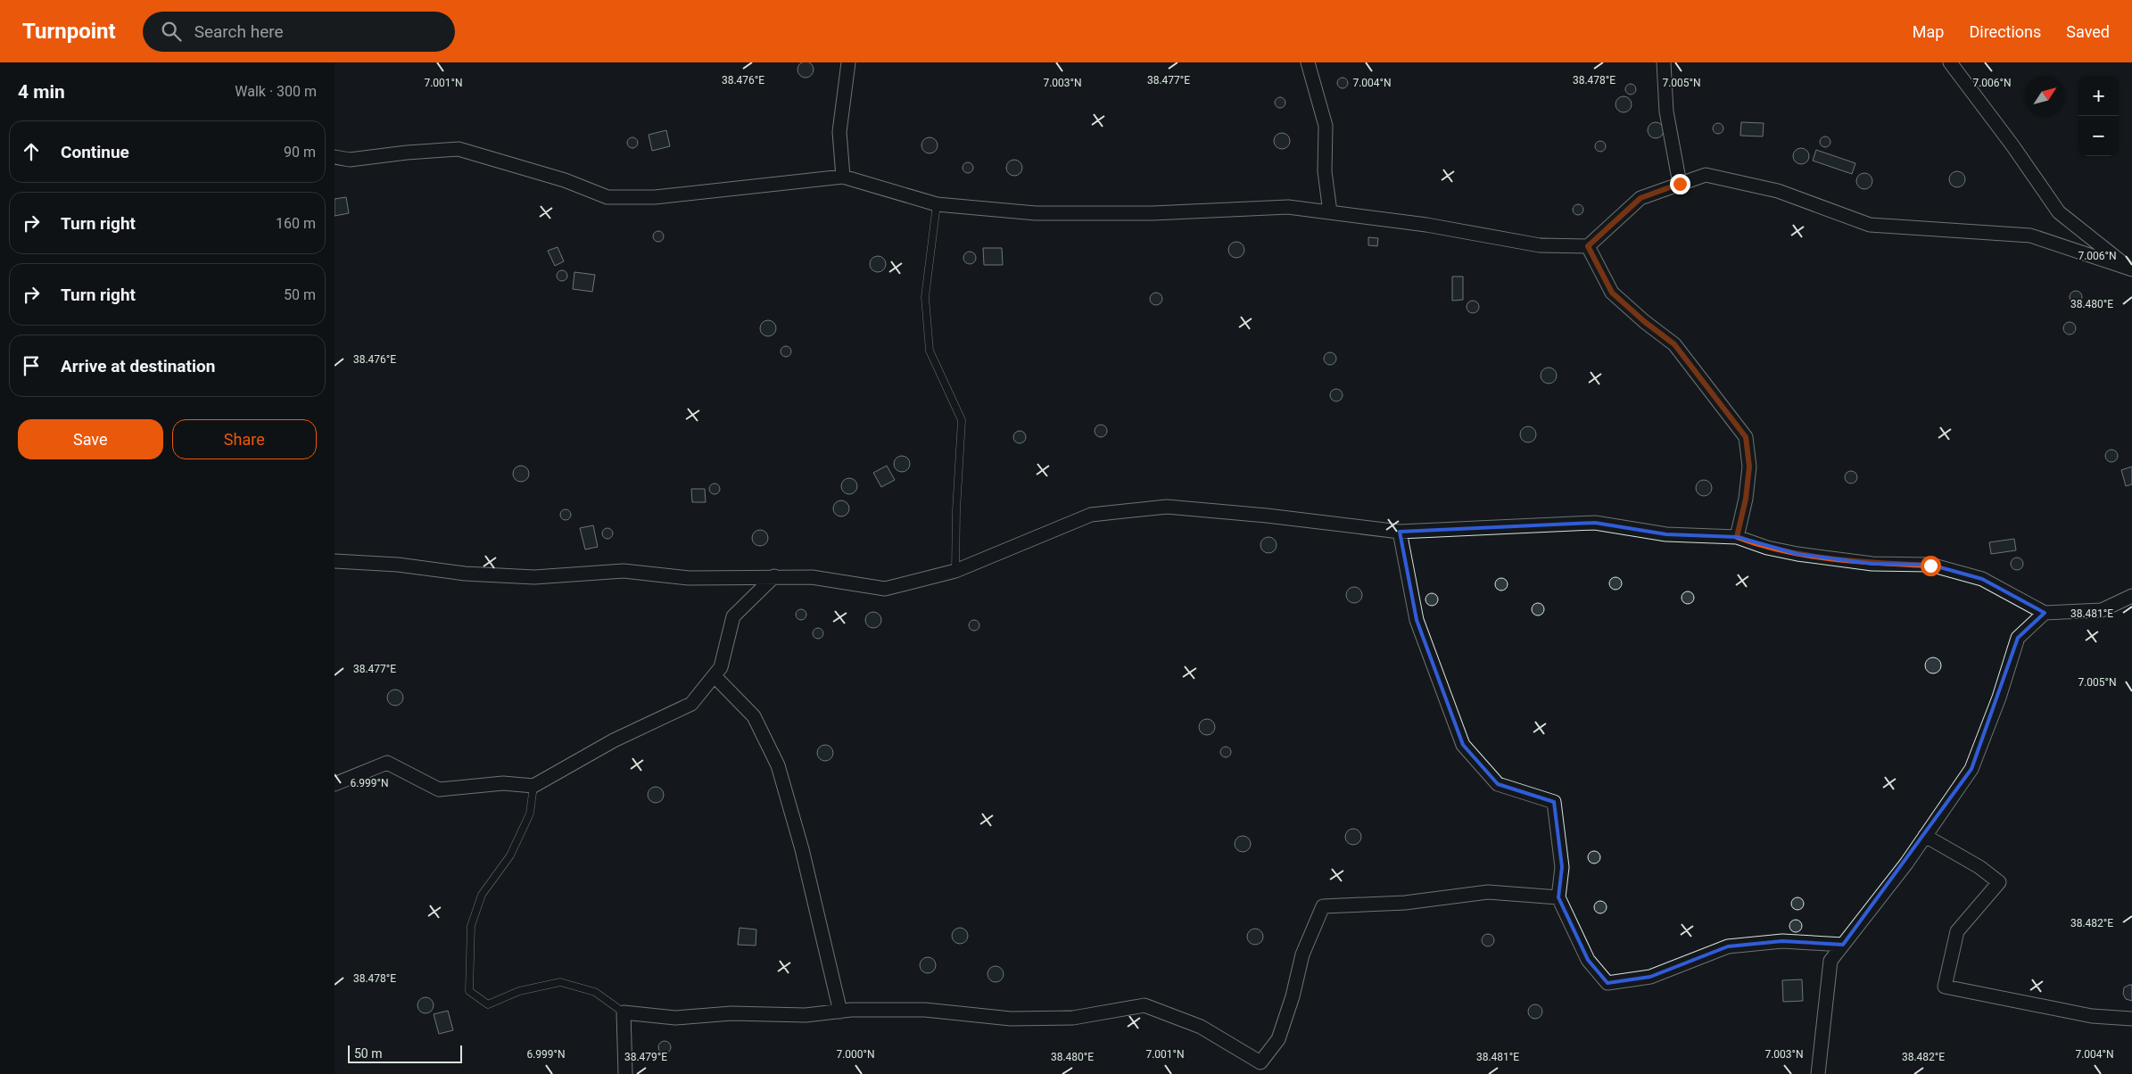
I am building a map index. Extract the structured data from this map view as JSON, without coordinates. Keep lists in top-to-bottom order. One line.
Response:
{"scale_bar":"50 m","north":"top right","page":{"header":"Turnpoint","search":"Search here","nav":["Map","Directions","Saved"],"heading":["4 min","Walk · 300 m"],"map_buttons":["+","−"],"list":[["Continue","90 m"],["Turn right","160 m"],["Turn right","50 m"],"Arrive at destination"],"buttons":["Save","Share"],"scale":"50 m"},"coordinates":["38.476°E","38.477°E","38.478°E","7.001°N","7.003°N","7.004°N","7.005°N","7.006°N","38.480°E","38.481°E","6.999°N","38.482°E","7.000°N","38.479°E"]}
